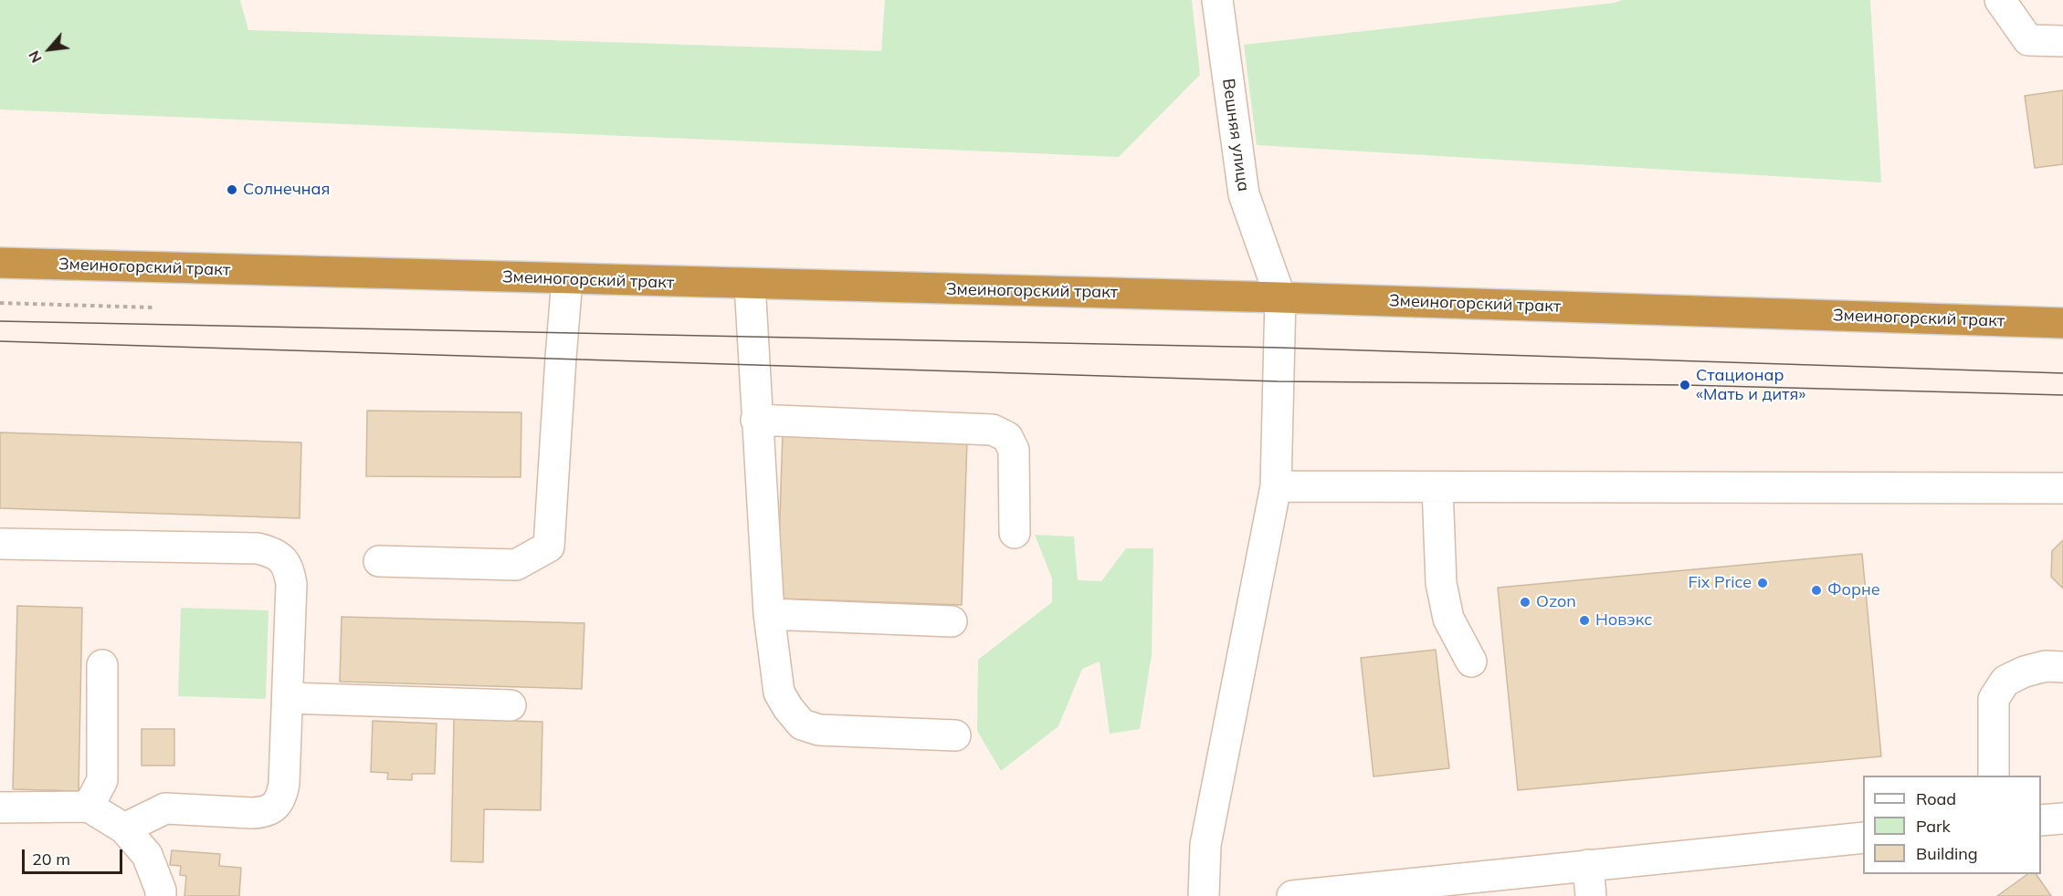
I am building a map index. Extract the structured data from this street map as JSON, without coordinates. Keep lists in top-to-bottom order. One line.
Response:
{"streets":{"highway":["Змеиногорский тракт"],"street":["Вешняя улица"]},"crossings":[["Вешняя улица","Змеиногорский тракт"]],"places":["Солнечная","Стационар «Мать и дитя»","Fix Price","Форне","Ozon","Новэкс"],"legend":["Road","Park","Building"],"scale_bar":"20 m","north":"bottom left"}
